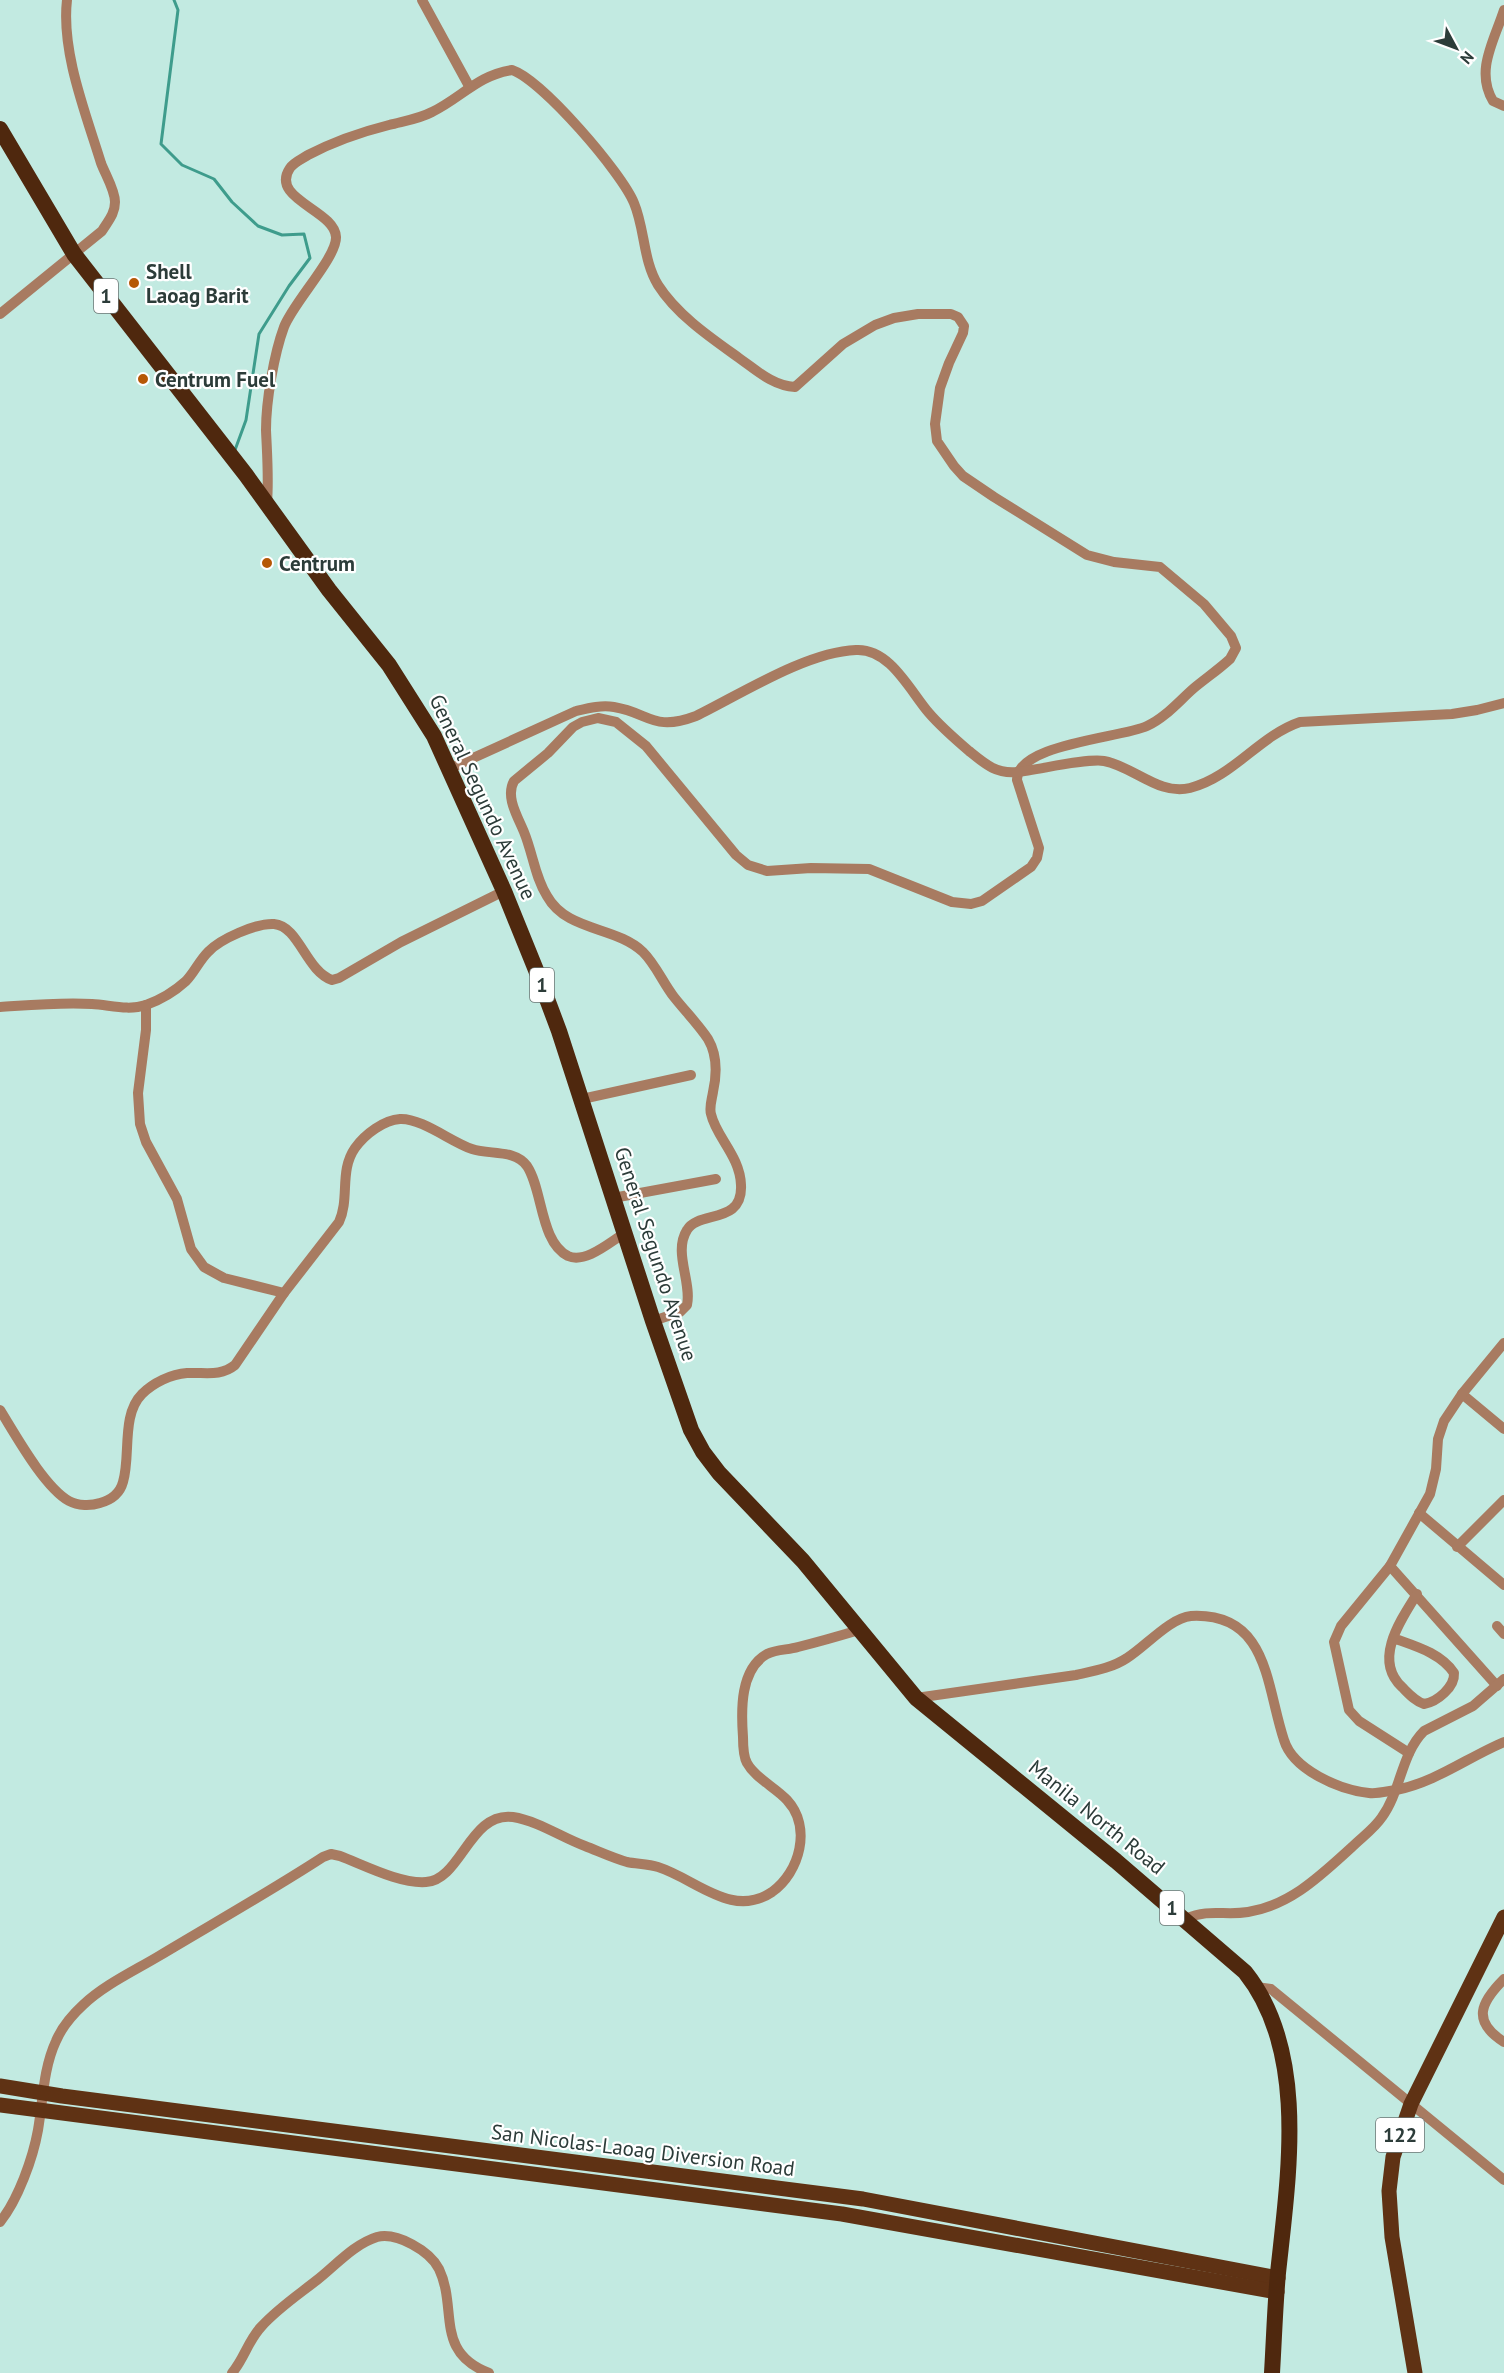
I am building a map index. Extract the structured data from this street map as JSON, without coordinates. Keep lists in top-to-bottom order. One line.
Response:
{"streets":{"highway":["1","General Segundo Avenue","Manila North Road"],"main road":["122","San Nicolas-Laoag Diversion Road"]},"crossings":[["General Segundo Avenue","Manila North Road"],["Manila North Road","San Nicolas-Laoag Diversion Road"]],"places":["Shell Laoag Barit","Centrum Fuel","Centrum"],"north":"bottom right"}
